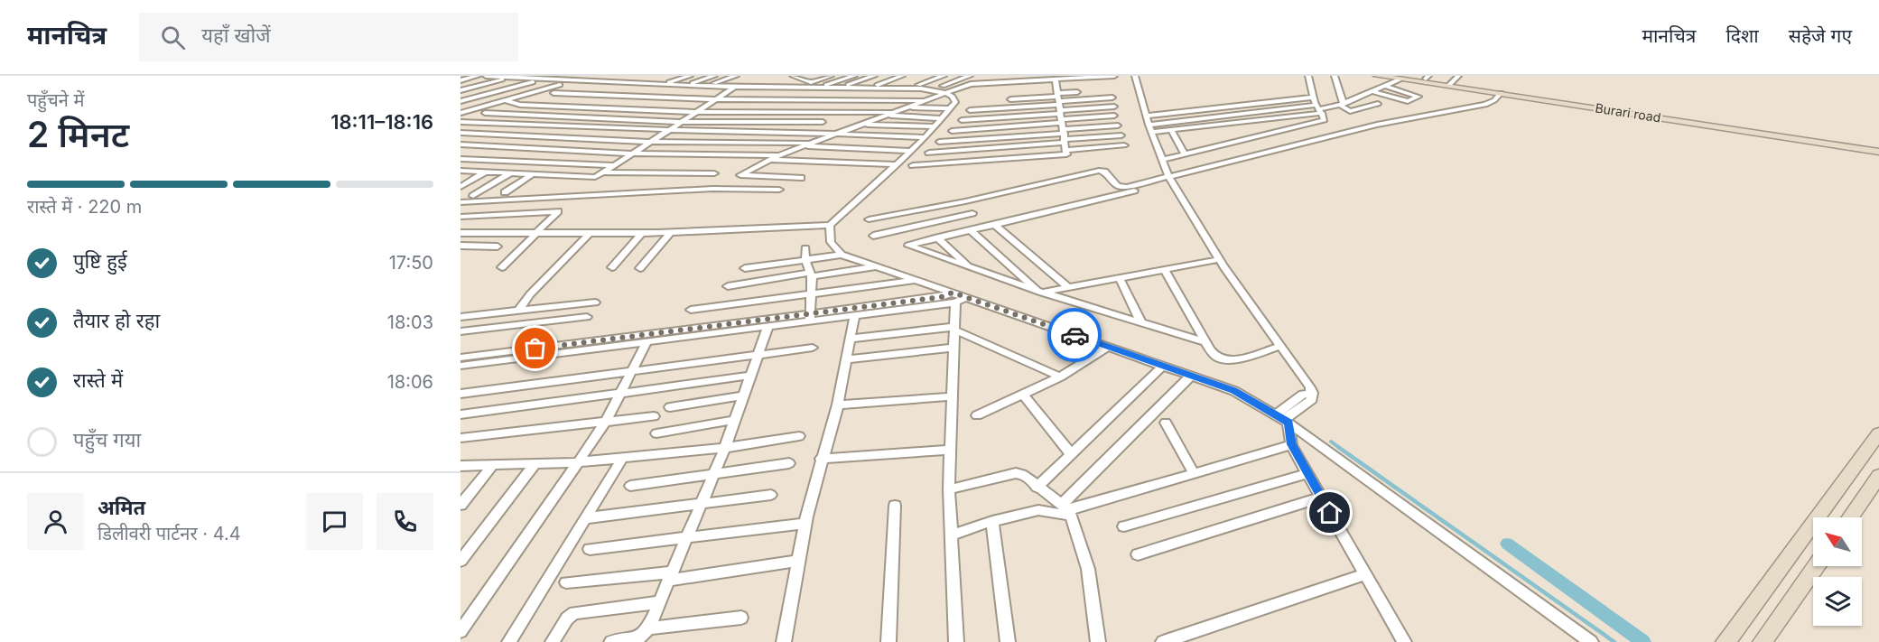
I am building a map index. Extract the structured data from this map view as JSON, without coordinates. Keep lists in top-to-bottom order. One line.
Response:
{"streets":{"main road":["Burari road"]},"north":"top left","page":{"header":"मानचित्र","search":"यहाँ खोजें","nav":["मानचित्र","दिशा","सहेजे गए"],"heading":["2 मिनट","पहुँचने में","18:11–18:16"],"panel":["अमित","डिलीवरी पार्टनर · 4.4"],"bar":"रास्ते में · 220 m","list":[["पुष्टि हुई","17:50"],["तैयार हो रहा","18:03"],["रास्ते में","18:06"],"पहुँच गया"]}}
